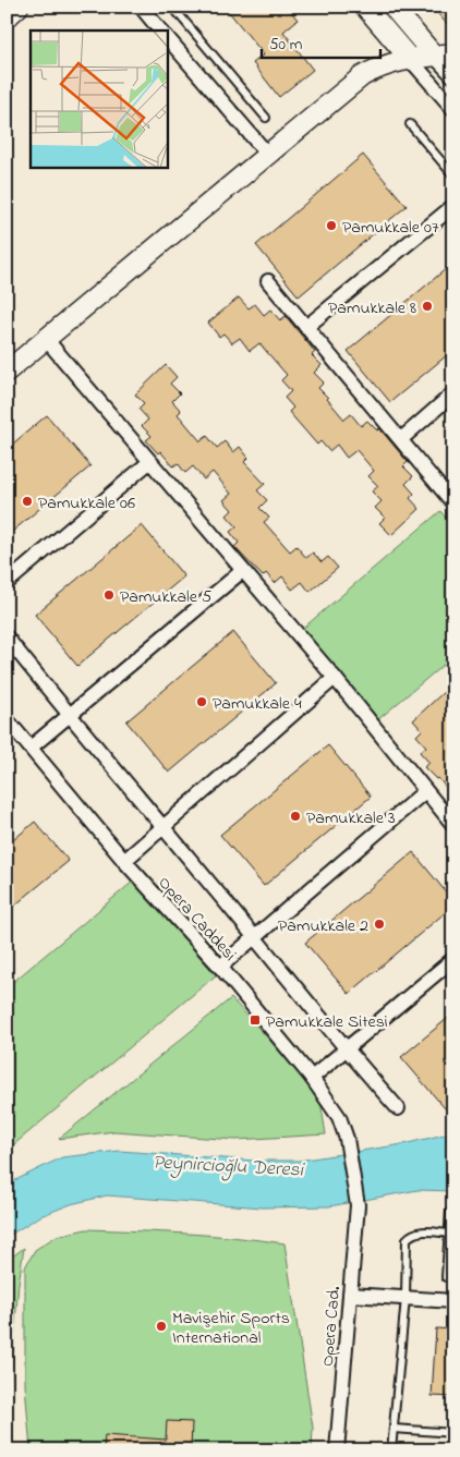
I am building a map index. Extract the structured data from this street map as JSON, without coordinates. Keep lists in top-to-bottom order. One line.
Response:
{"streets":{"street":["Opera Caddesi","Opera Cad."]},"crossings":[["Opera Caddesi","Opera Cad."]],"water":["Peynircioğlu Deresi"],"places":{"other":["Pamukkale 07","Pamukkale 8","Pamukkale 06","Pamukkale 5","Pamukkale 4","Pamukkale 3","Pamukkale 2","Mavişehir Sports International"],"transit":["Pamukkale Sitesi"]},"scale_bar":"50 m"}
